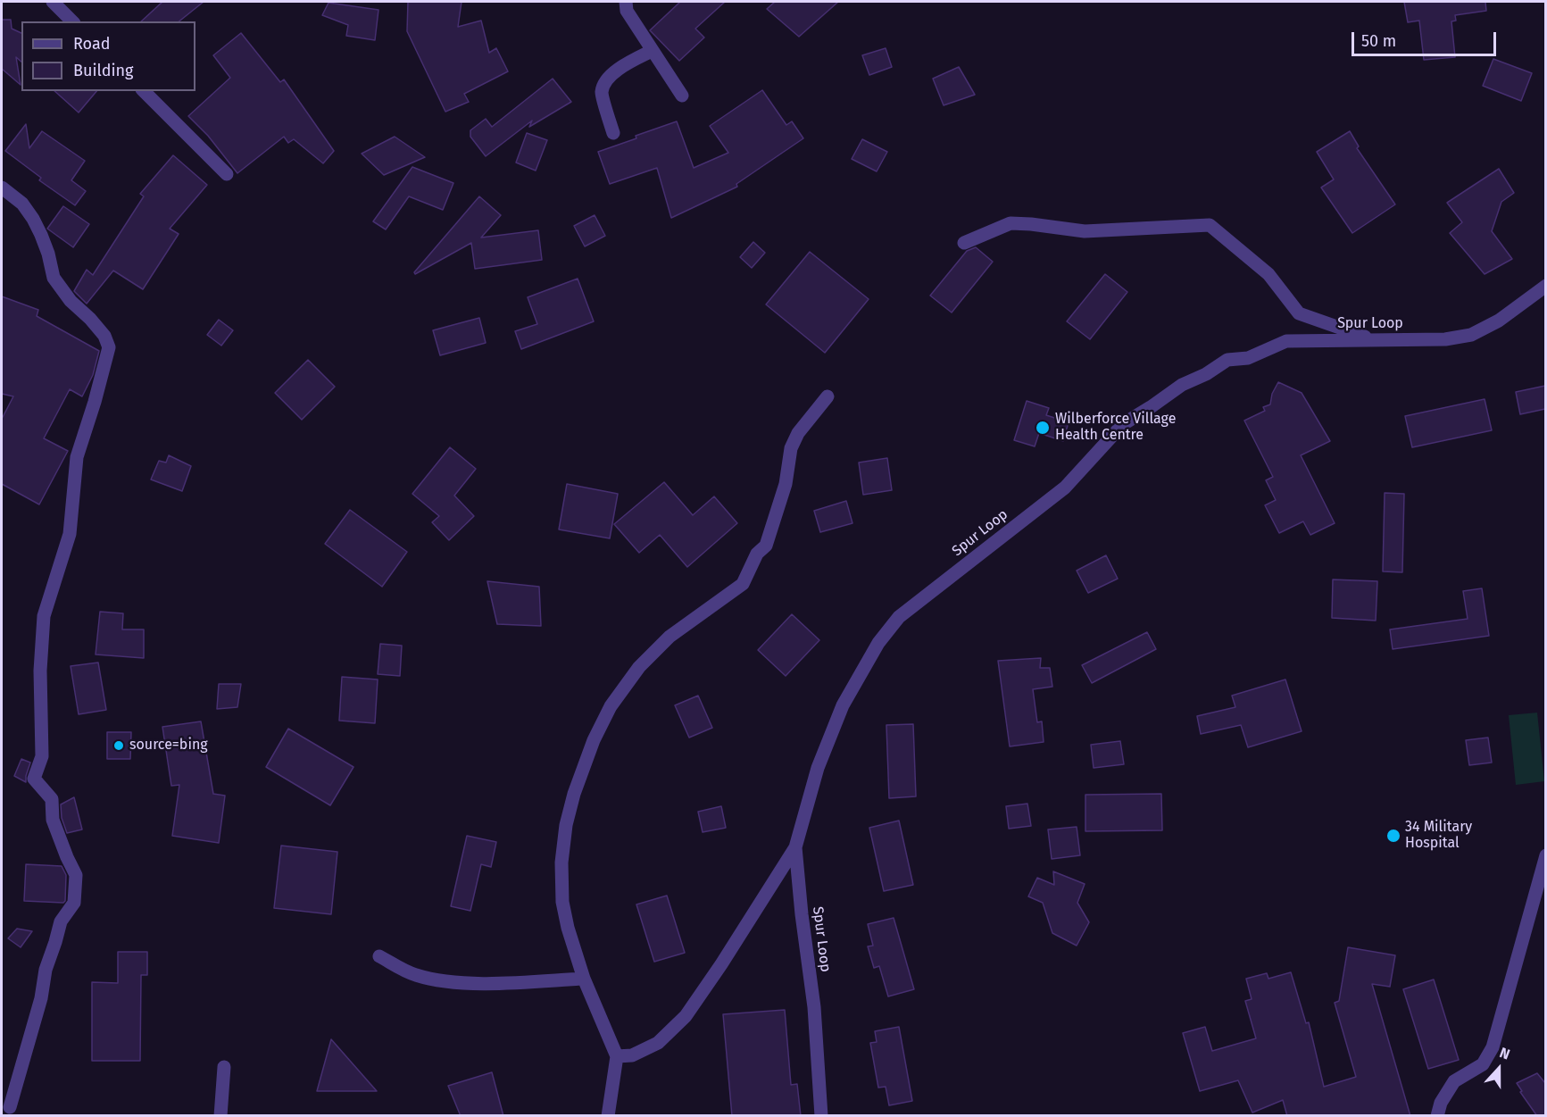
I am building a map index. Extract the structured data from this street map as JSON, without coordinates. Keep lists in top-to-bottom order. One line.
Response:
{"streets":{"street":["Spur Loop"]},"places":["Wilberforce Village Health Centre","source=bing","34 Military Hospital"],"legend":["Road","Building"],"scale_bar":"50 m","north":"top"}
